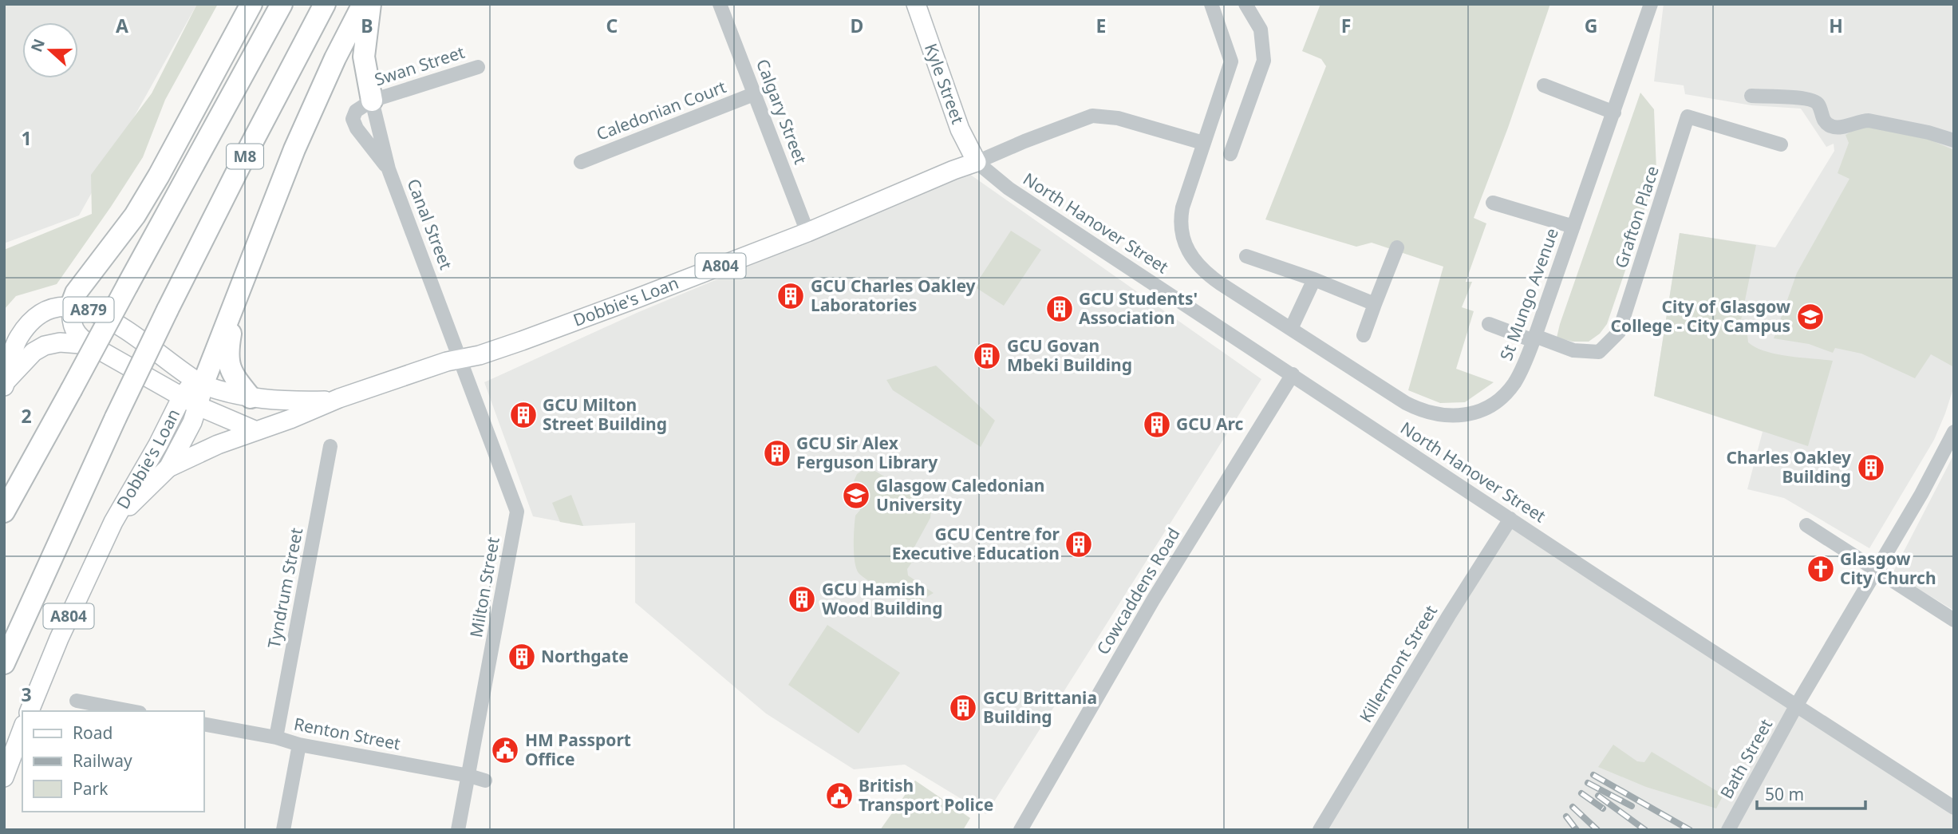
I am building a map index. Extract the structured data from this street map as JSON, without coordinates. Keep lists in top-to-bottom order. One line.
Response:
{"streets":{"highway":["M8"],"main road":["Kyle Street","A804","Dobbie's Loan","A879"],"street":["Swan Street","Caledonian Court","Calgary Street","Grafton Place","North Hanover Street","Canal Street","St Mungo Avenue","Milton Street","Tyndrum Street","Cowcaddens Road","Killermont Street","Renton Street","Bath Street"]},"crossings":[["Swan Street","Canal Street"],["Kyle Street","North Hanover Street"],["Kyle Street","Dobbie's Loan"],["Caledonian Court","Calgary Street"],["Calgary Street","Dobbie's Loan"],["Grafton Place","St Mungo Avenue"],["North Hanover Street","Dobbie's Loan"],["North Hanover Street","Cowcaddens Road"],["North Hanover Street","Killermont Street"],["North Hanover Street","Bath Street"],["Canal Street","Dobbie's Loan"],["Canal Street","Milton Street"],["Dobbie's Loan","A879"],["Dobbie's Loan","Milton Street"],["Milton Street","Renton Street"],["Tyndrum Street","Renton Street"]],"places":{"building":["GCU Charles Oakley Laboratories","GCU Students' Association","GCU Govan Mbeki Building","GCU Milton Street Building","GCU Arc","GCU Sir Alex Ferguson Library","Charles Oakley Building","GCU Centre for Executive Education","GCU Hamish Wood Building","Northgate","GCU Brittania Building"],"school or university":["City of Glasgow College - City Campus","Glasgow Caledonian University"],"church":["Glasgow City Church"],"public building":["HM Passport Office","British Transport Police"]},"legend":["Road","Railway","Park"],"scale_bar":"50 m","north":"left","grid":{"columns":["A","B","C","D","E","F","G","H"],"rows":["1","2","3"]}}
